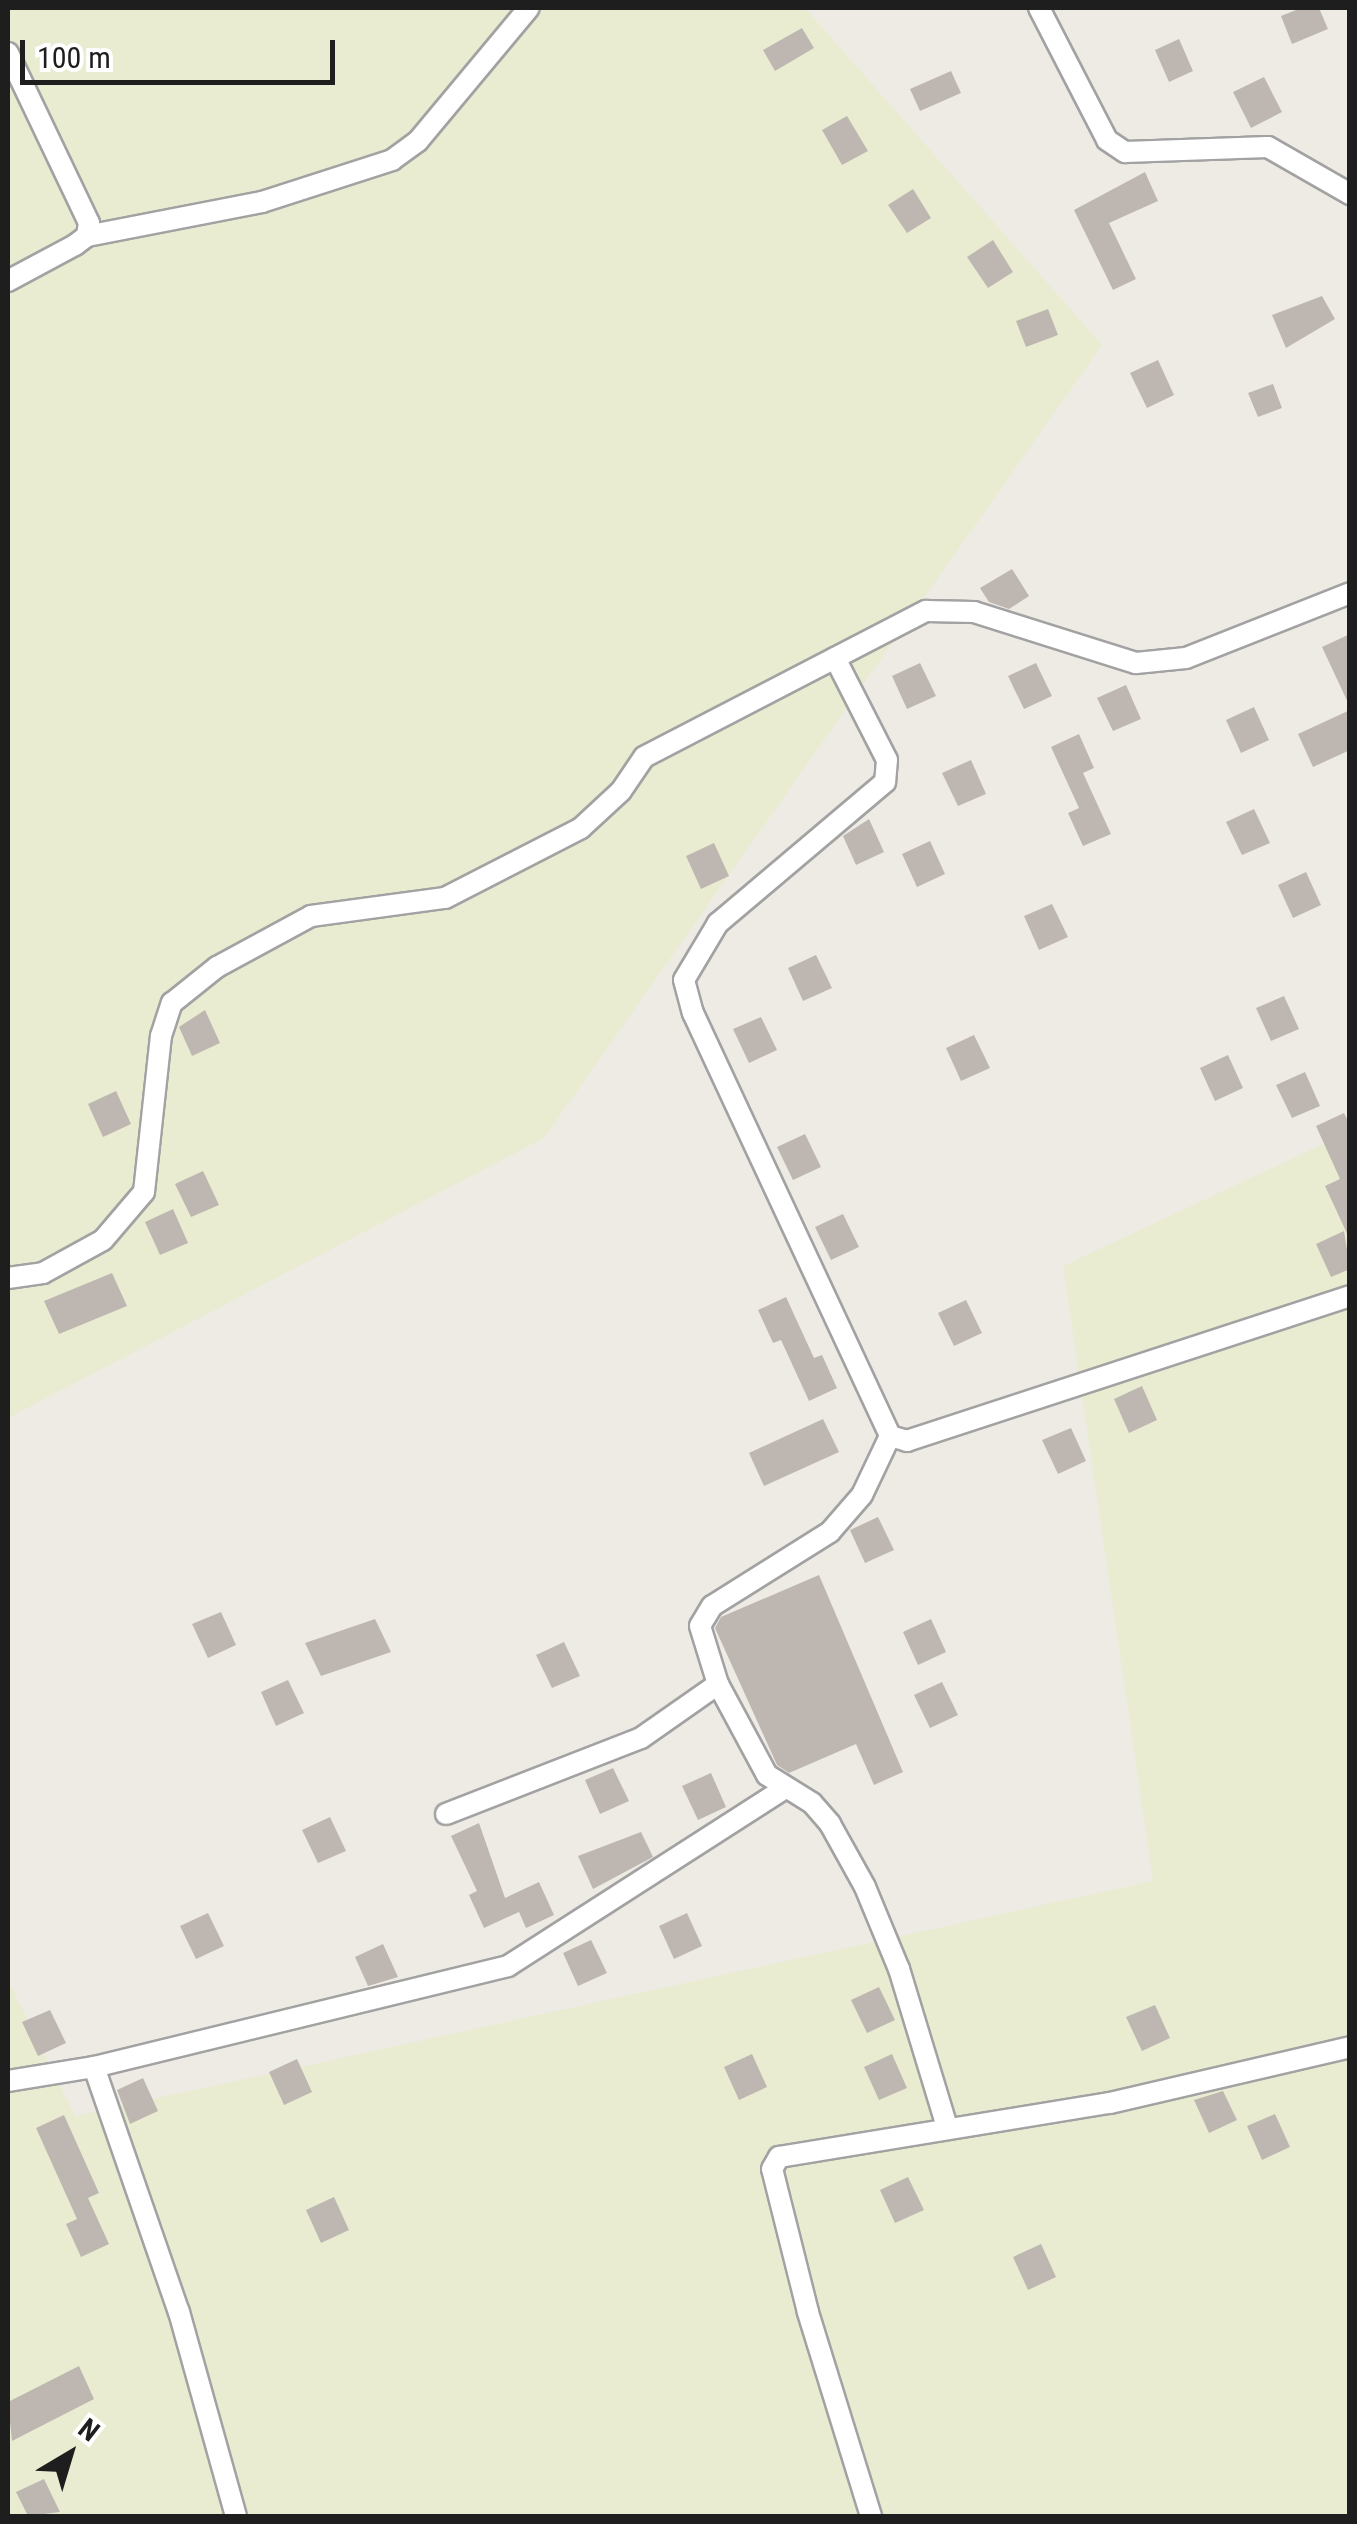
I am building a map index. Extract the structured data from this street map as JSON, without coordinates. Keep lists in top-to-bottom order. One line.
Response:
{"scale_bar":"100 m","north":"top right"}
